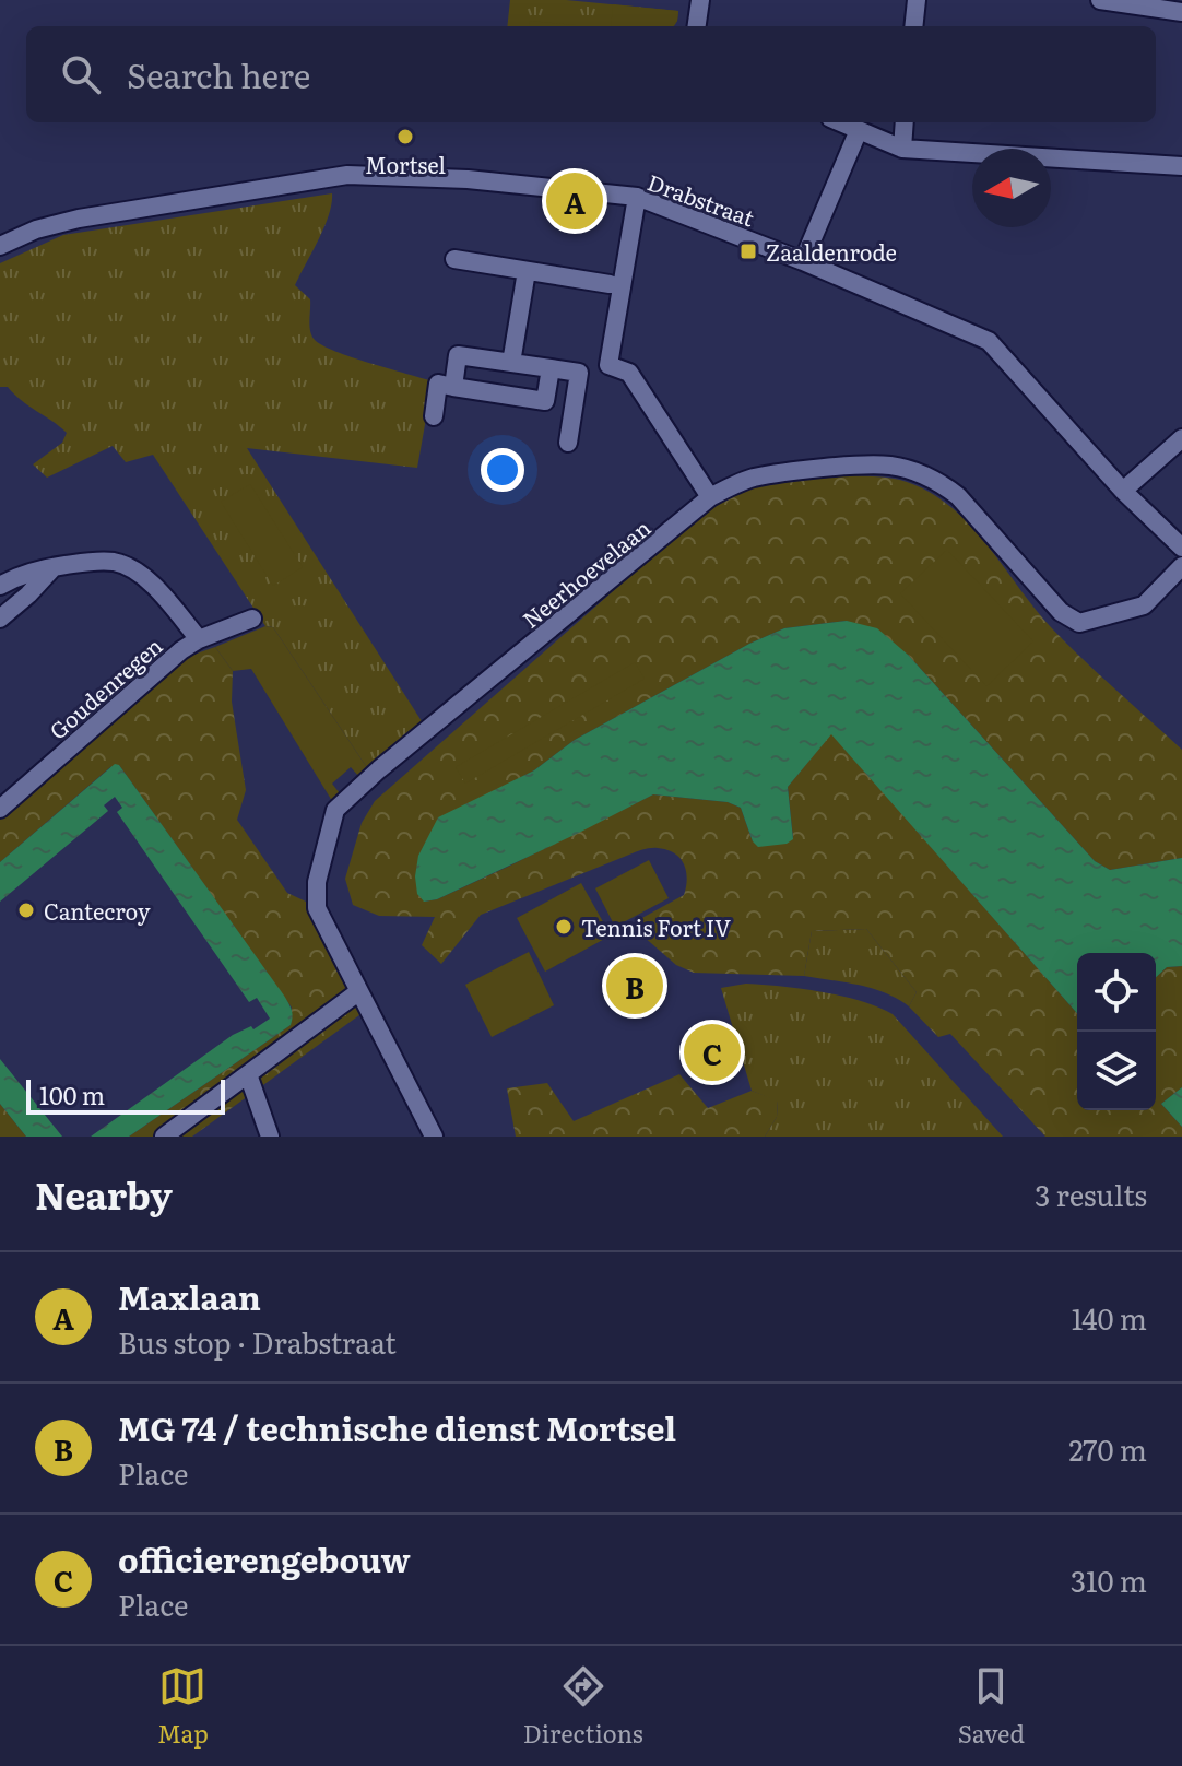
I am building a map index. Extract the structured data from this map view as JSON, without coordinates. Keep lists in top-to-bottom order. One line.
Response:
{"streets":{"street":["Drabstraat","Neerhoevelaan","Goudenregen"]},"places":{"other":["Mortsel","Cantecroy","Tennis Fort IV"],"transit":["Zaaldenrode"]},"scale_bar":"100 m","north":"left","page":{"search":"Search here","pins":["A","B","C"],"scale":"100 m","heading":["Nearby","3 results"],"list":[{"mark":"A","name":"Maxlaan","note":"Bus stop · Drabstraat","value":"140 m"},{"mark":"B","name":"MG 74 / technische dienst Mortsel","note":"Place","value":"270 m"},{"mark":"C","name":"officierengebouw","note":"Place","value":"310 m"}],"nav":["Map","Directions","Saved"]}}
